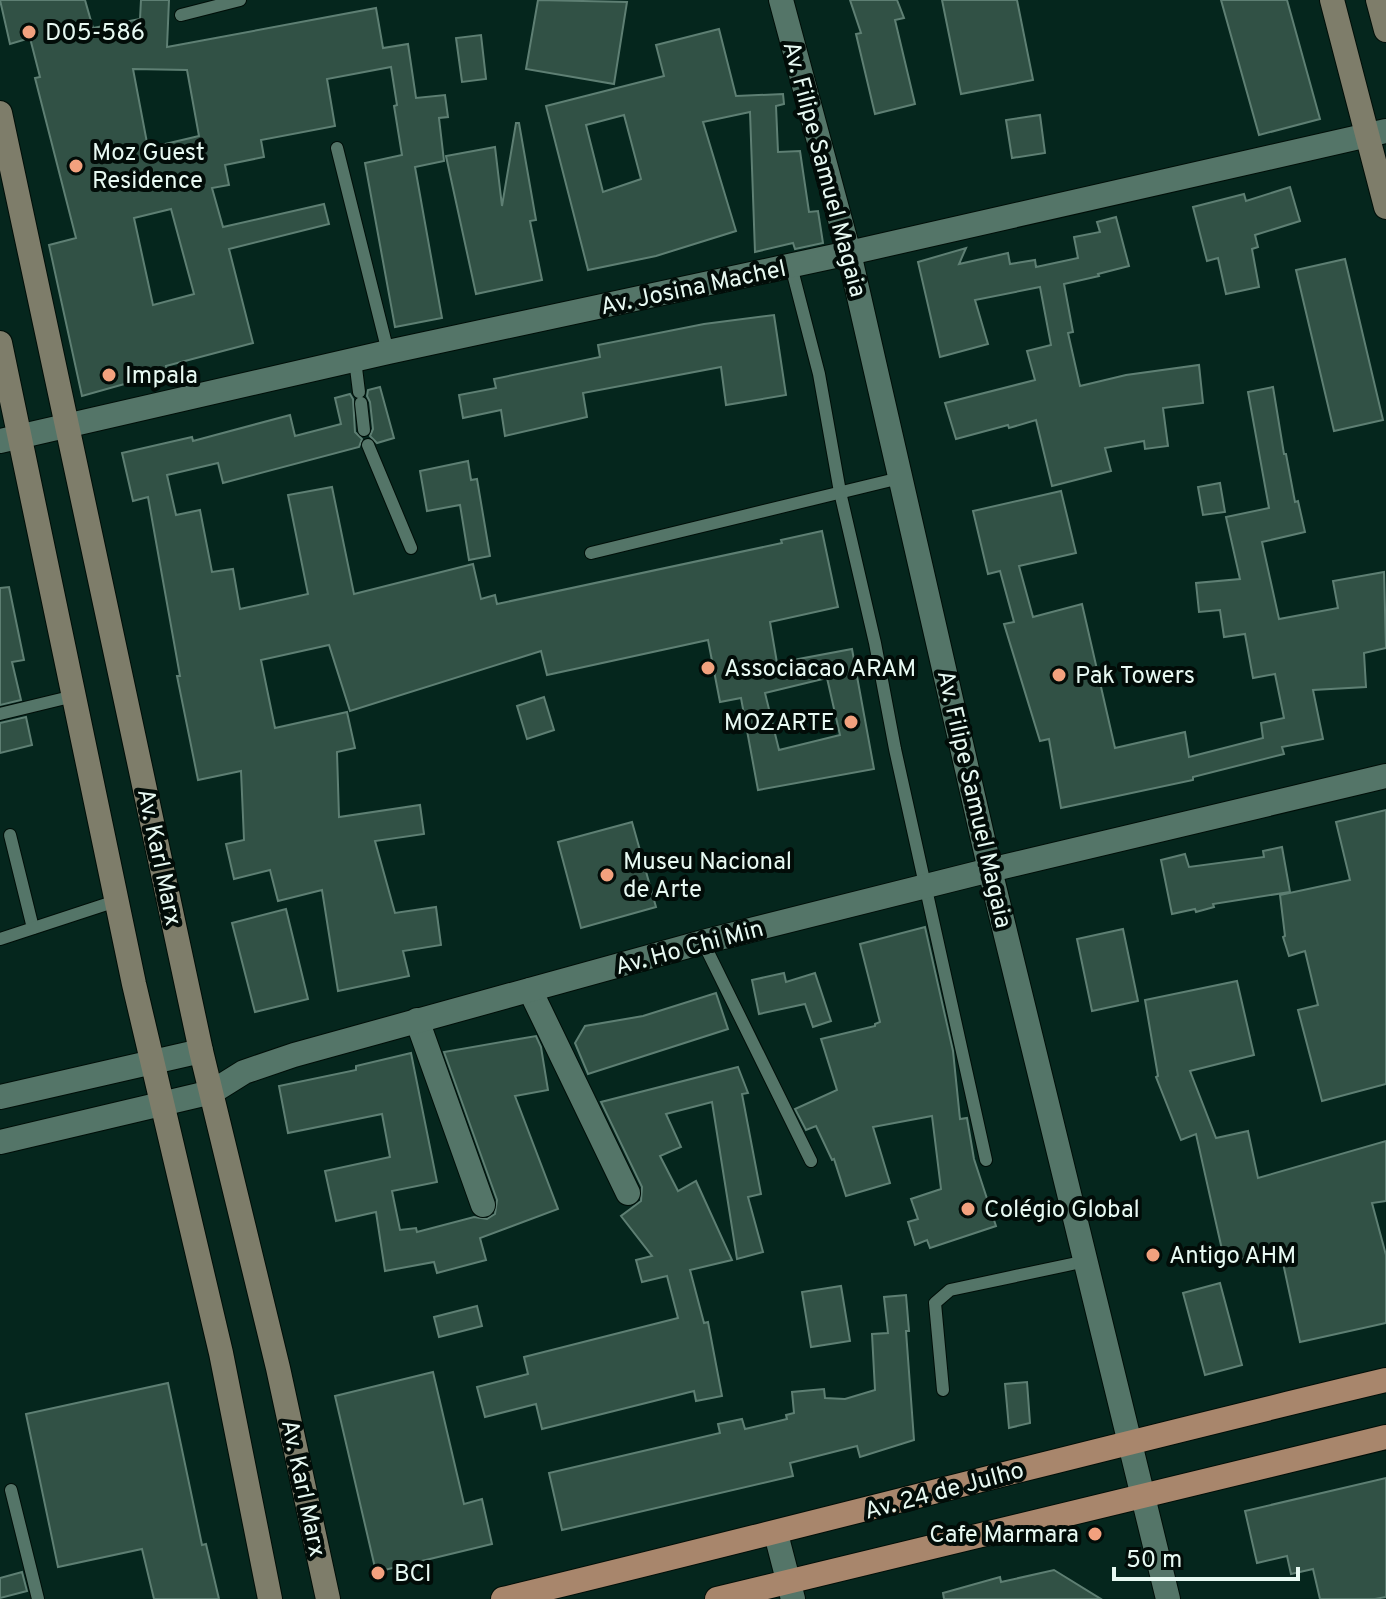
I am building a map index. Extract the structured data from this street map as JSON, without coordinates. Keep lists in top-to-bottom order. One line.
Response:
{"streets":{"main road":["Av. 24 de Julho"],"street":["Av. Filipe Samuel Magaia","Av. Josina Machel","Av. Karl Marx","Av. Ho Chi Min"]},"crossings":[["Av. Filipe Samuel Magaia","Av. Josina Machel"],["Av. Filipe Samuel Magaia","Av. Ho Chi Min"],["Av. Filipe Samuel Magaia","Av. 24 de Julho"],["Av. Josina Machel","Av. Karl Marx"],["Av. Karl Marx","Av. Ho Chi Min"]],"places":["D05-586","Moz Guest Residence","Impala","Associacao ARAM","Pak Towers","MOZARTE","Museu Nacional de Arte","Colégio Global","Antigo AHM","Cafe Marmara","BCI"],"scale_bar":"50 m"}
